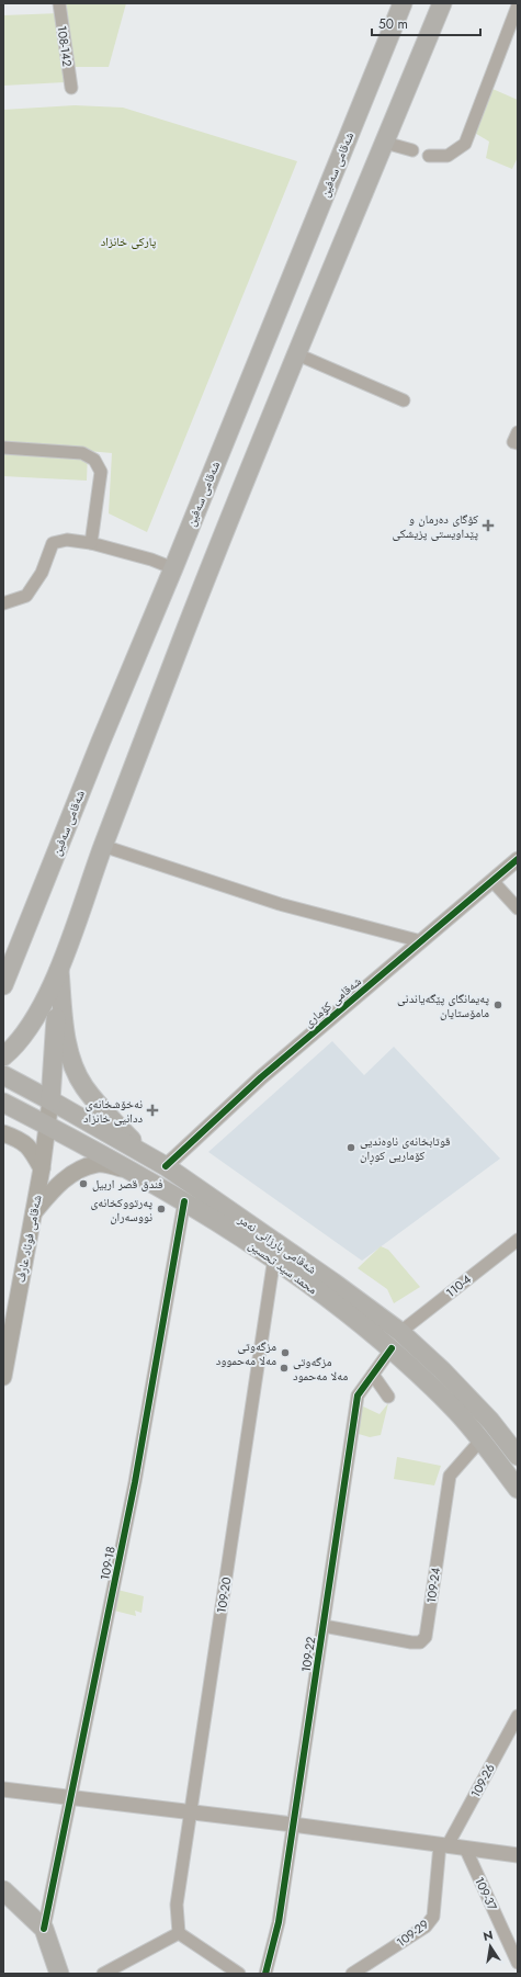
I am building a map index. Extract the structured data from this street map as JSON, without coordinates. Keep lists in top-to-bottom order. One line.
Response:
{"streets":{"main road":["شەقامی سەفین","شەقامی فوئاد عارف","شەقامی بارزانی نەمر","محمد سید تحسین"],"street":["108-142","شەقامی کۆماری","110-4","109-18","109-24","109-20","109-22","109-26","109-37","109-29"]},"crossings":[["شەقامی کۆماری","شەقامی بارزانی نەمر"],["شەقامی فوئاد عارف","شەقامی بارزانی نەمر"],["شەقامی فوئاد عارف","محمد سید تحسین"],["شەقامی بارزانی نەمر","110-4"],["محمد سید تحسین","109-18"],["محمد سید تحسین","109-24"],["محمد سید تحسین","109-20"],["محمد سید تحسین","109-22"],["109-24","109-22"],["109-26","109-29"]],"parks":["پارکی خانزاد"],"places":{"health":["کۆگای دەرمان و پێداویستی پزیشکی","نەخۆشخانەی ددانیی خانزاد"],"other":["پەیمانگای پێگەیاندنی مامۆستایان","قوتابخانەی ناوەندیی کۆماریی کوڕان","فندق قصر اربيل","پەرتووکخانەی نووسەران","مزگەوتی مەلا مەحموود","مزگەوتی مەلا مەحمود"]},"scale_bar":"50 m","north":"top"}
